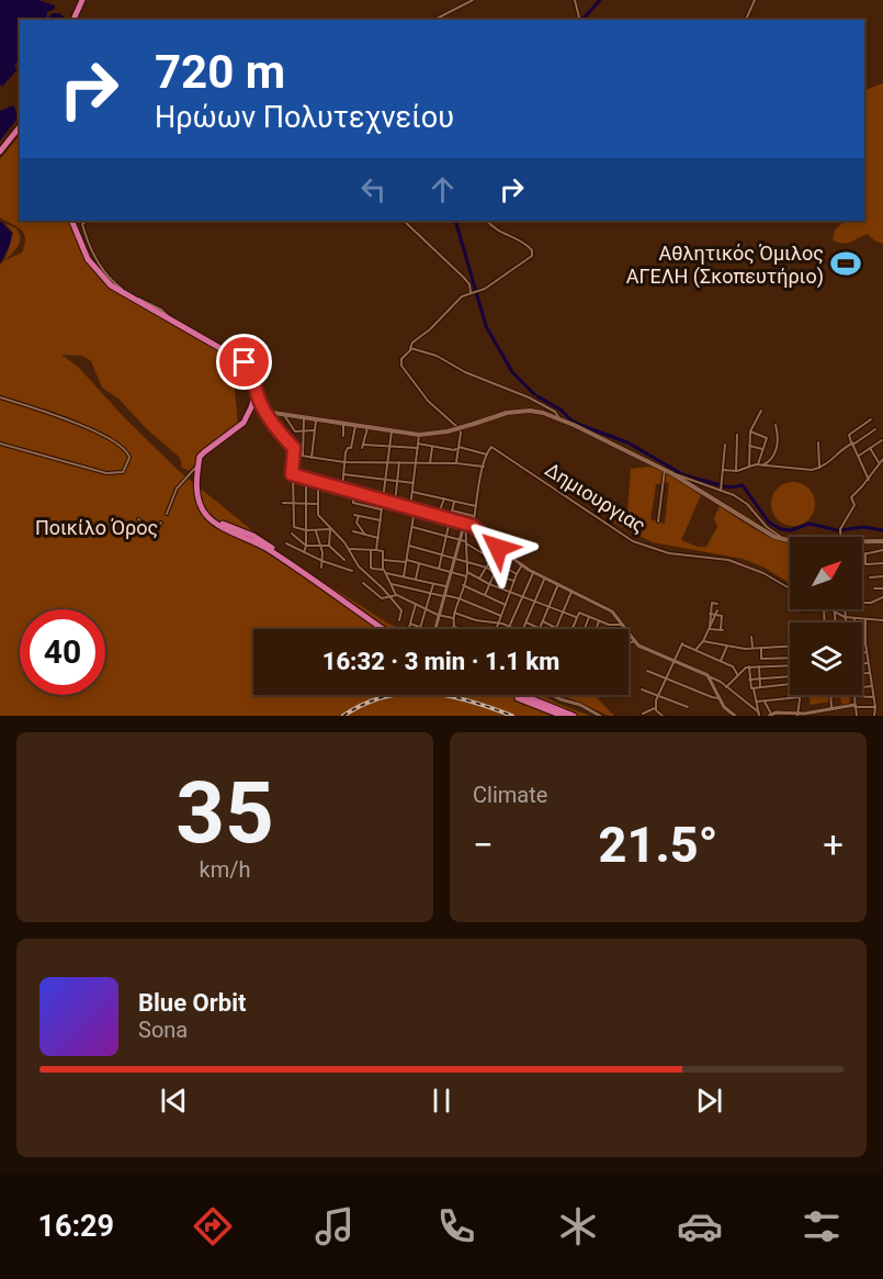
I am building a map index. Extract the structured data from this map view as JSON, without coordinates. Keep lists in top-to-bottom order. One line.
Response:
{"streets":{"street":["Δημιουργιας"]},"parks":["Ποικίλο Όρος"],"places":{"sports":["Αθλητικός Όμιλος ΑΓΕΛΗ (Σκοπευτήριο)"]},"north":"top right","page":{"turn":["720 m","Ηρώων Πολυτεχνείου"],"limit":"40","trip":"16:32 · 3 min · 1.1 km","tile":[["35","km/h"],"Climate"],"heat":["−","21.5°","+"],"song":["Blue Orbit","Sona"],"tabs":"16:29"}}
